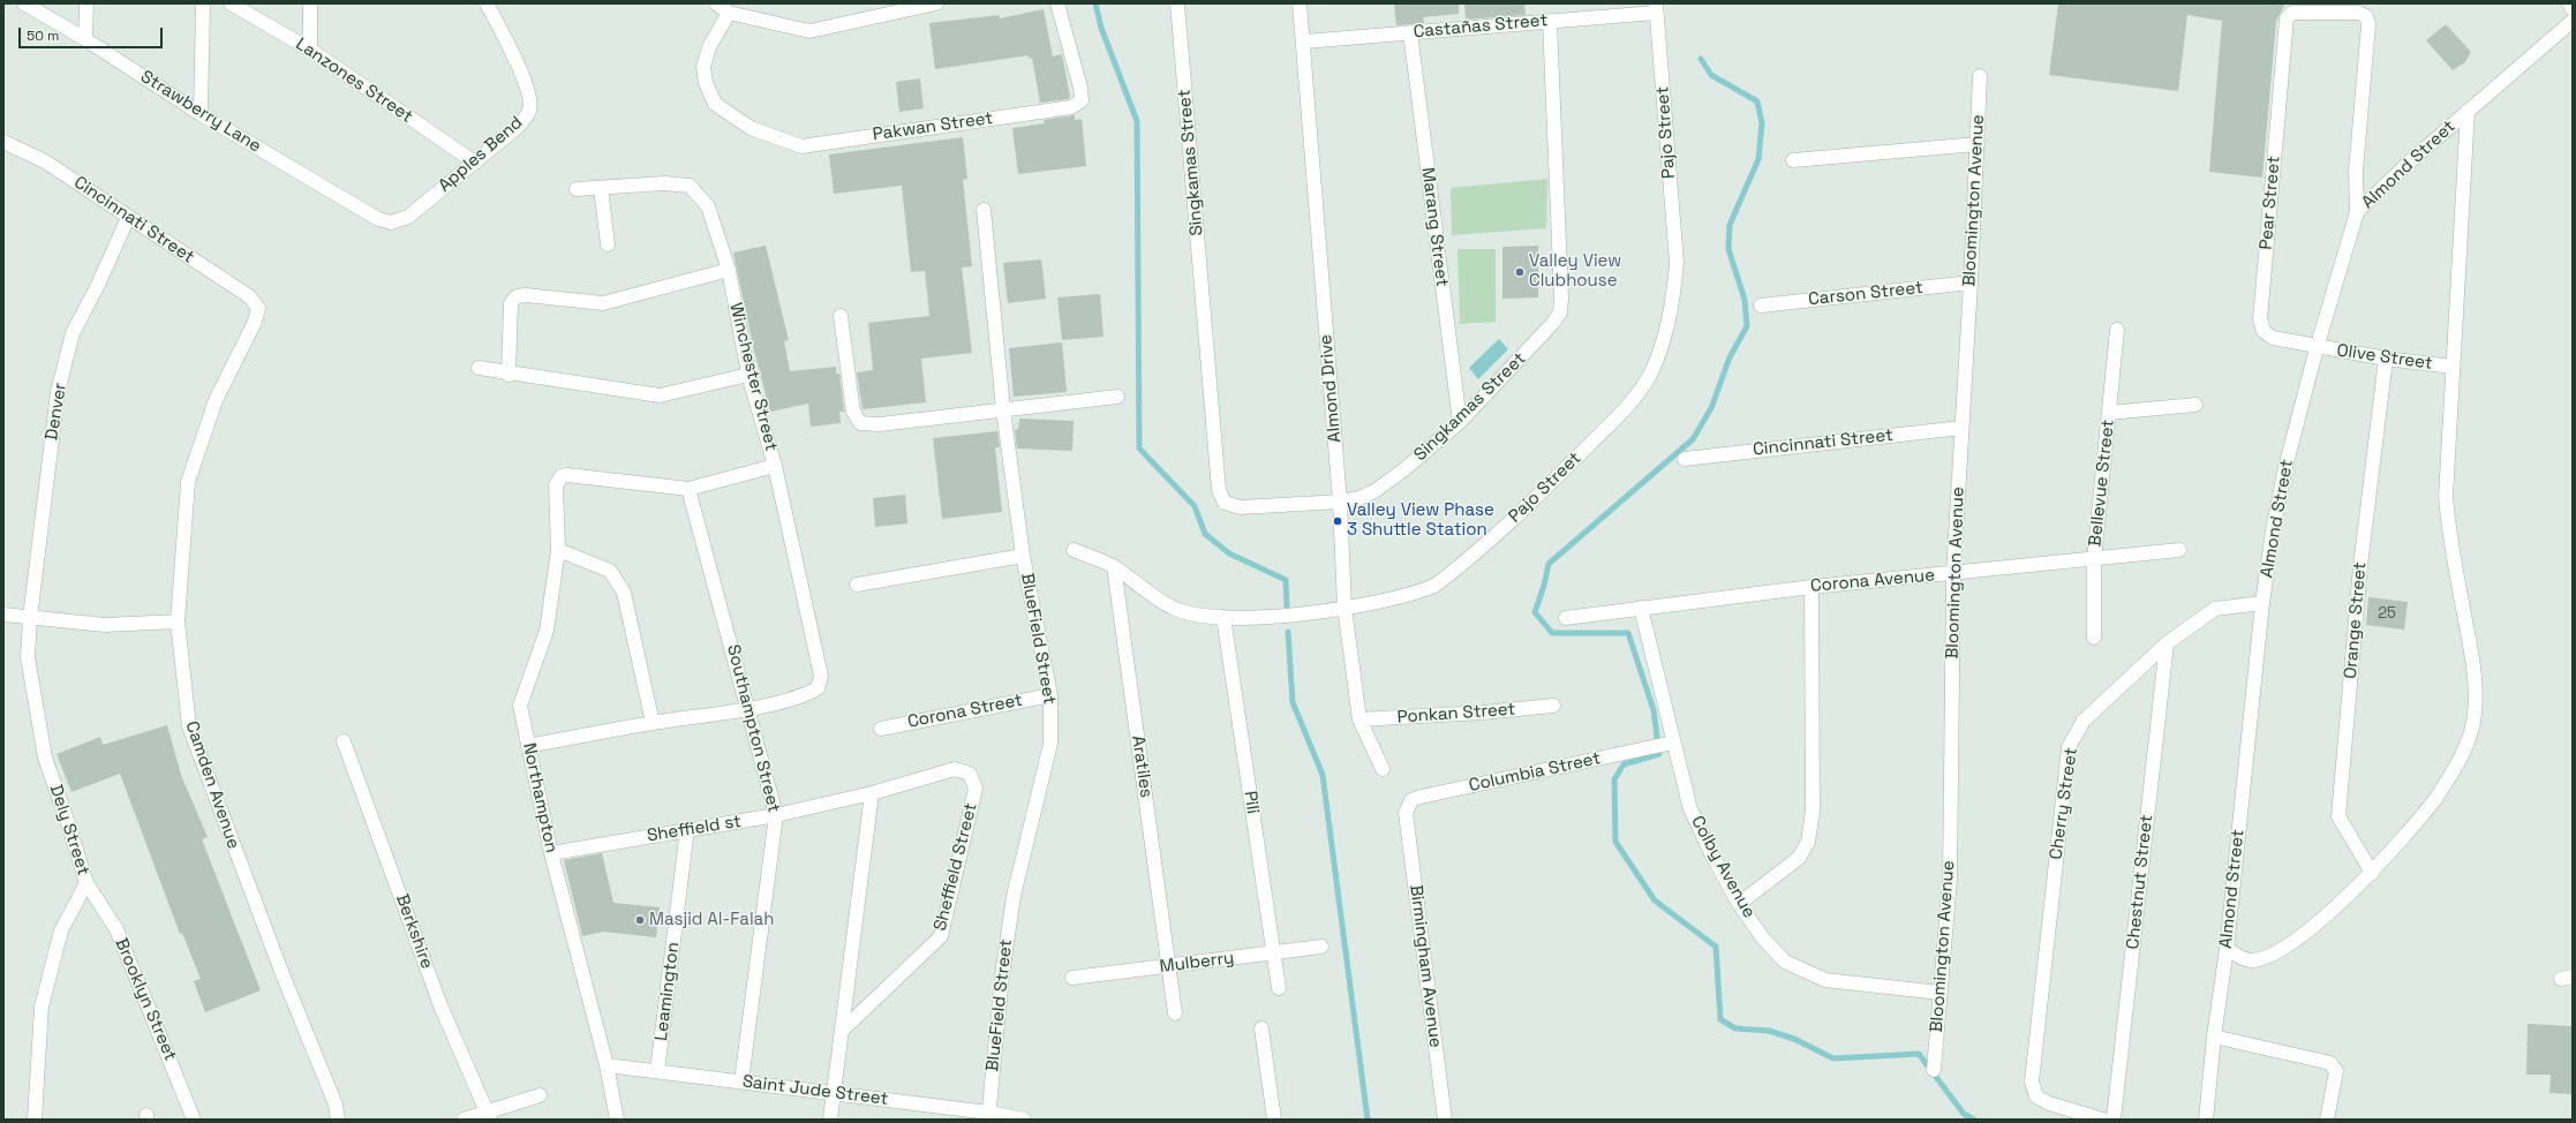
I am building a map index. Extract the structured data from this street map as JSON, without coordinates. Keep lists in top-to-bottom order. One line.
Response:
{"streets":{"street":["Castañas Street","Lanzones Street","Strawberry Lane","Pakwan Street","Pajo Street","Apples Bend","Singkamas Street","Almond Street","Bloomington Avenue","Pear Street","Cincinnati Street","Marang Street","Carson Street","Olive Street","Winchester Street","Almond Drive","Denver","Bellevue Street","Corona Avenue","Orange Street","BlueField Street","Corona Street","Ponkan Street","Southampton Street","Aratiles","Columbia Street","Camden Avenue","Northampton","Pili","Cherry Street","Sheffield st","Dely Street","Sheffield Street","Colby Avenue","Chestnut Street","Berkshire","Mulberry","Birmingham Avenue","Leamington","Brooklyn Street","Saint Jude Street"]},"crossings":[["Castañas Street","Pajo Street"],["Castañas Street","Singkamas Street"],["Castañas Street","Marang Street"],["Castañas Street","Almond Drive"],["Lanzones Street","Apples Bend"],["Strawberry Lane","Apples Bend"],["Pajo Street","Almond Drive"],["Pajo Street","Aratiles"],["Pajo Street","Pili"],["Singkamas Street","Marang Street"],["Singkamas Street","Almond Drive"],["Almond Street","Pear Street"],["Almond Street","Olive Street"],["Almond Street","Cherry Street"],["Bloomington Avenue","Cincinnati Street"],["Bloomington Avenue","Carson Street"],["Bloomington Avenue","Corona Avenue"],["Bloomington Avenue","Colby Avenue"],["Pear Street","Olive Street"],["Cincinnati Street","Denver"],["Cincinnati Street","Camden Avenue"],["Olive Street","Orange Street"],["Winchester Street","Southampton Street"],["Almond Drive","Ponkan Street"],["Denver","Dely Street"],["Bellevue Street","Corona Avenue"],["Corona Avenue","Colby Avenue"],["BlueField Street","Corona Street"],["BlueField Street","Saint Jude Street"],["Southampton Street","Northampton"],["Southampton Street","Sheffield st"],["Southampton Street","Saint Jude Street"],["Aratiles","Mulberry"],["Columbia Street","Colby Avenue"],["Columbia Street","Birmingham Avenue"],["Northampton","Sheffield st"],["Northampton","Saint Jude Street"],["Pili","Mulberry"],["Cherry Street","Chestnut Street"],["Sheffield st","Sheffield Street"],["Sheffield st","Leamington"],["Dely Street","Brooklyn Street"],["Leamington","Saint Jude Street"]],"places":["Valley View Clubhouse","Valley View Phase 3 Shuttle Station","Masjid Al-Falah"],"house_numbers":["25"],"scale_bar":"50 m"}
